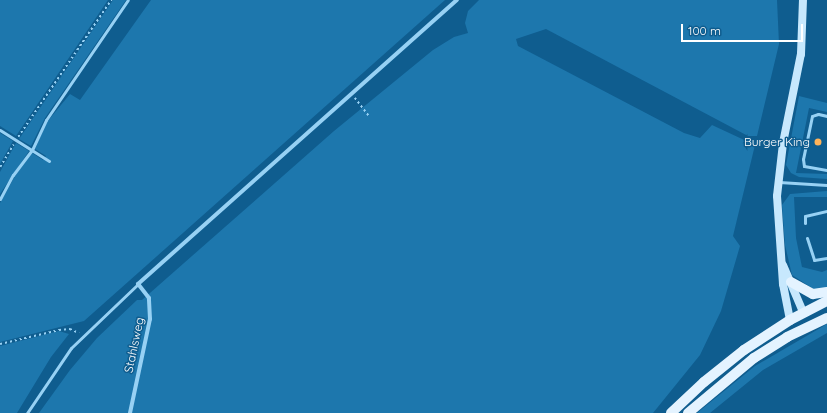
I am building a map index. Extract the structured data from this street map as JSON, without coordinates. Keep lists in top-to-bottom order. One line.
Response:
{"streets":{"street":["Stahlsweg"]},"places":["Burger King"],"scale_bar":"100 m"}
